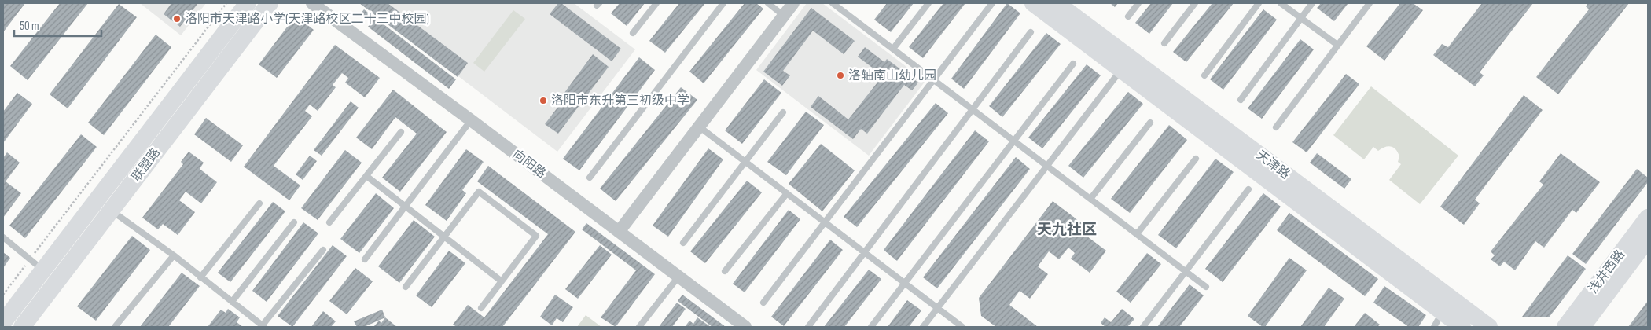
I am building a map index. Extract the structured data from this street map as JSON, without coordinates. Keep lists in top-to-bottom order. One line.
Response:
{"streets":{"main road":["联盟路","天津路","浅井西路"],"street":["向阳路"]},"districts":["天九社区"],"places":["洛阳市天津路小学(天津路校区二十三中校园)","洛轴南山幼儿园","洛阳市东升第三初级中学"],"scale_bar":"50 m"}
